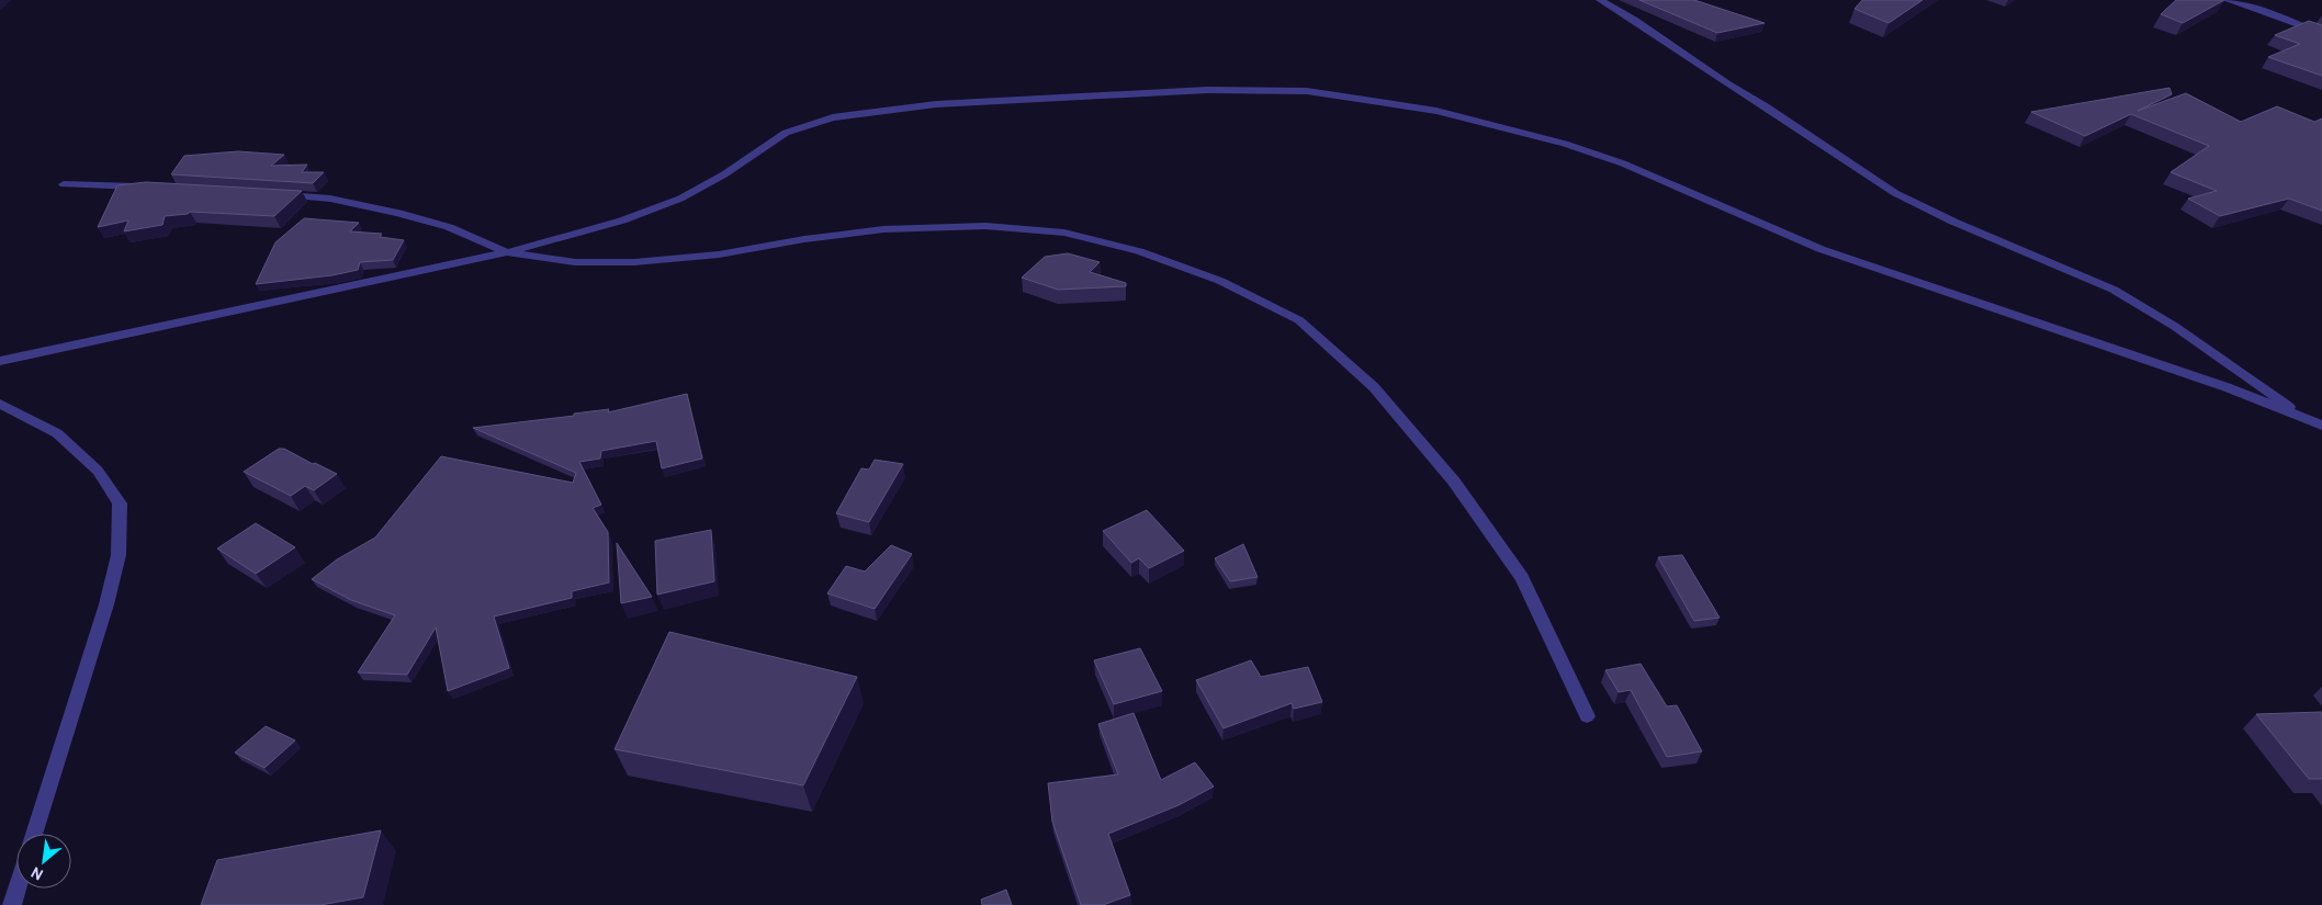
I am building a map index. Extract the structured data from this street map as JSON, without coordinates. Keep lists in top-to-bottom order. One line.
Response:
{"north":"bottom left"}
